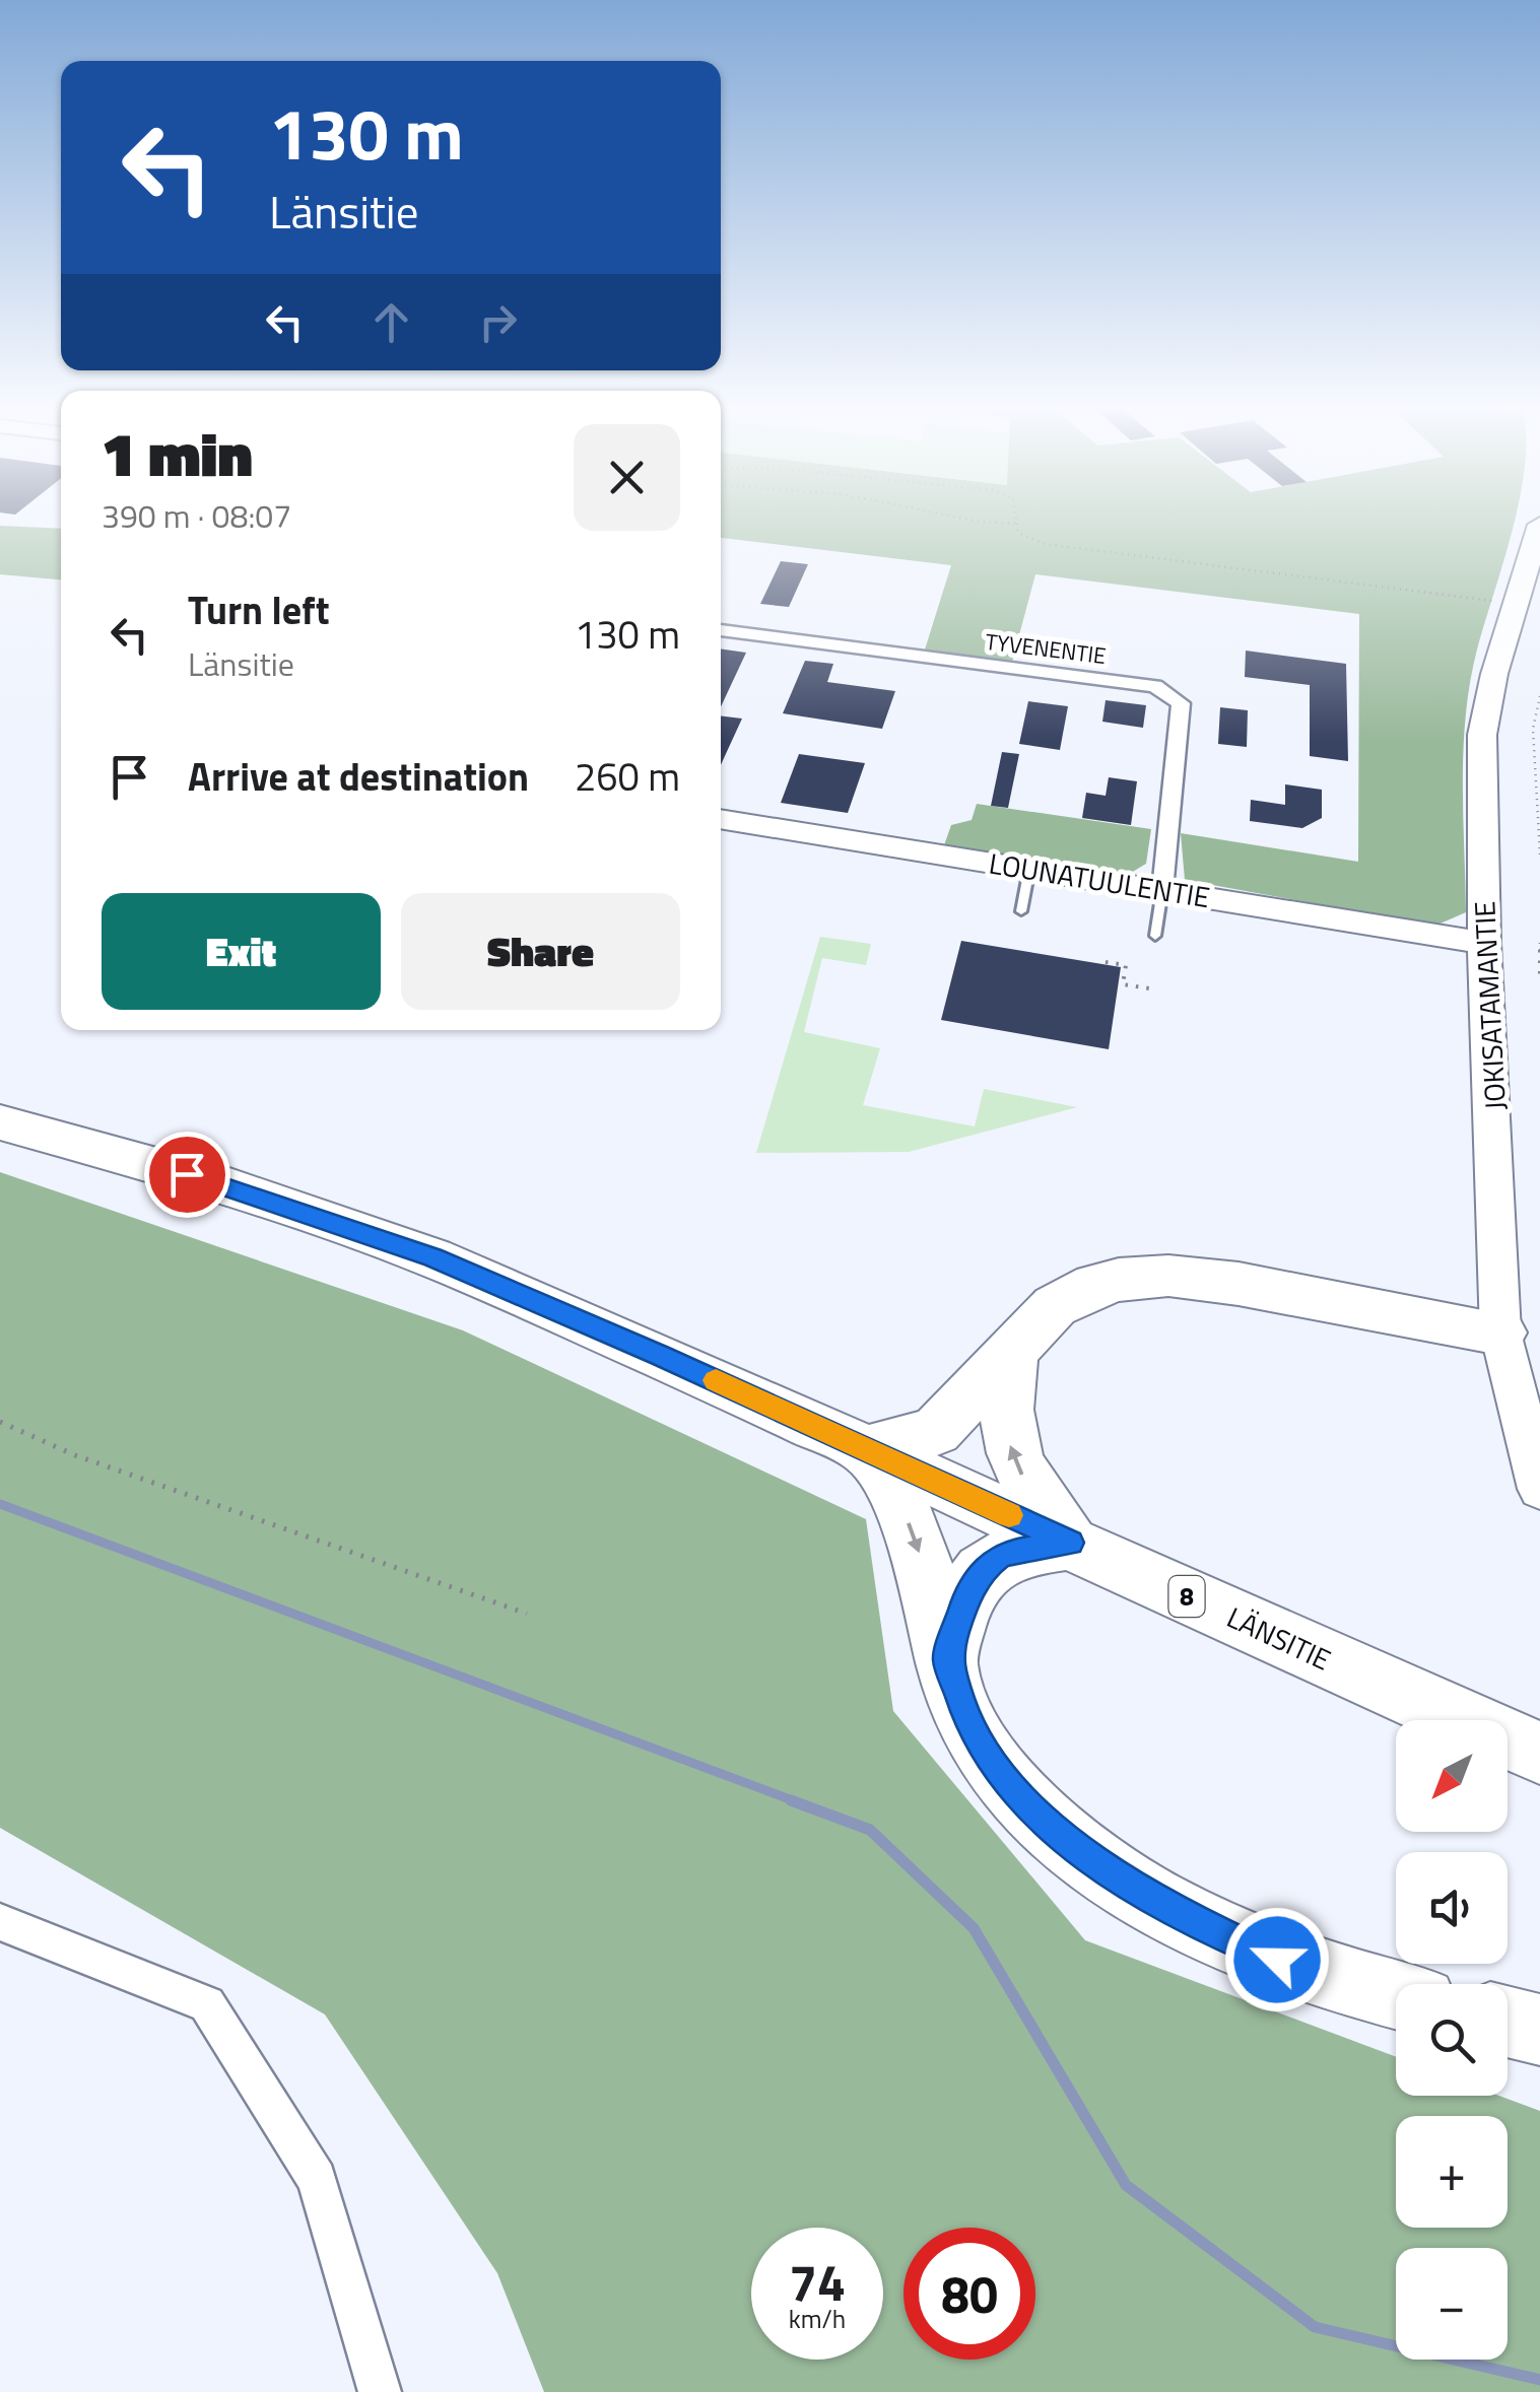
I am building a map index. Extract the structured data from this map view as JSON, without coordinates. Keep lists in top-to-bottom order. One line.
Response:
{"streets":{"highway":["8","LÄNSITIE"],"street":["TYVENENTIE","LOUNATUULENTIE","JOKISATAMANTIE"]},"crossings":[["TYVENENTIE","LOUNATUULENTIE"],["LOUNATUULENTIE","JOKISATAMANTIE"]],"north":"bottom left","page":{"turn":["130 m","Länsitie"],"heading":["1 min","390 m · 08:07"],"list":[{"name":"Turn left","note":"Länsitie","value":"130 m"},{"name":"Arrive at destination","value":"260 m"}],"buttons":["Exit","Share"],"map_buttons":["+","−"],"speed":"74 km/h","limit":"80"}}
